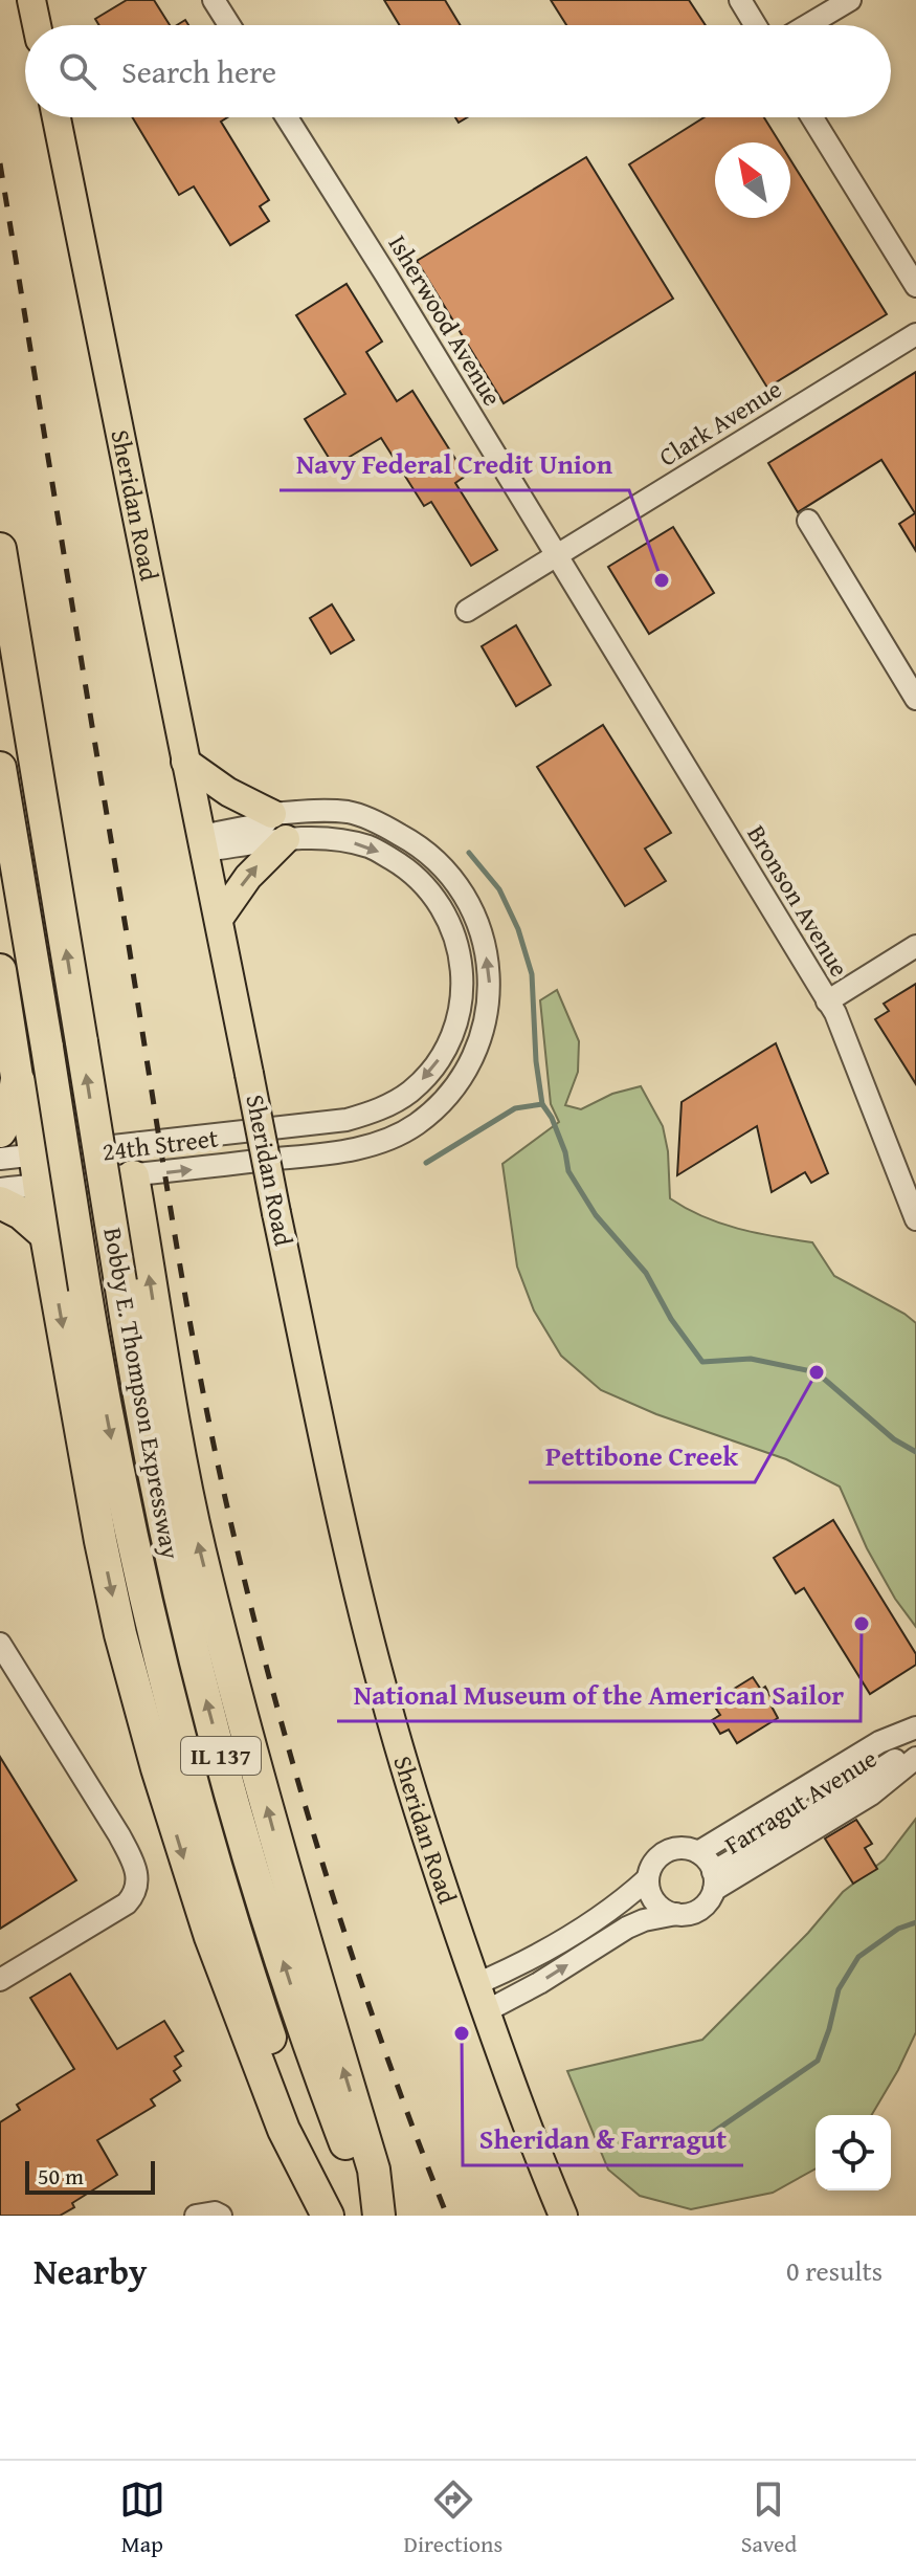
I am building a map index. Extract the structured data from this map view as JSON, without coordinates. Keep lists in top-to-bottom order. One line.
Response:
{"streets":{"highway":["Bobby E. Thompson Expressway","IL 137"],"main road":["Sheridan Road"],"street":["Isherwood Avenue","Clark Avenue","Bronson Avenue","24th Street","Farragut Avenue"]},"crossings":[["Isherwood Avenue","Clark Avenue"],["Isherwood Avenue","Bronson Avenue"],["Sheridan Road","24th Street"]],"places":["Navy Federal Credit Union","Pettibone Creek","National Museum of the American Sailor","Sheridan & Farragut"],"scale_bar":"50 m","north":"top left","page":{"search":"Search here","scale":"50 m","heading":["Nearby","0 results"],"nav":["Map","Directions","Saved"]}}
